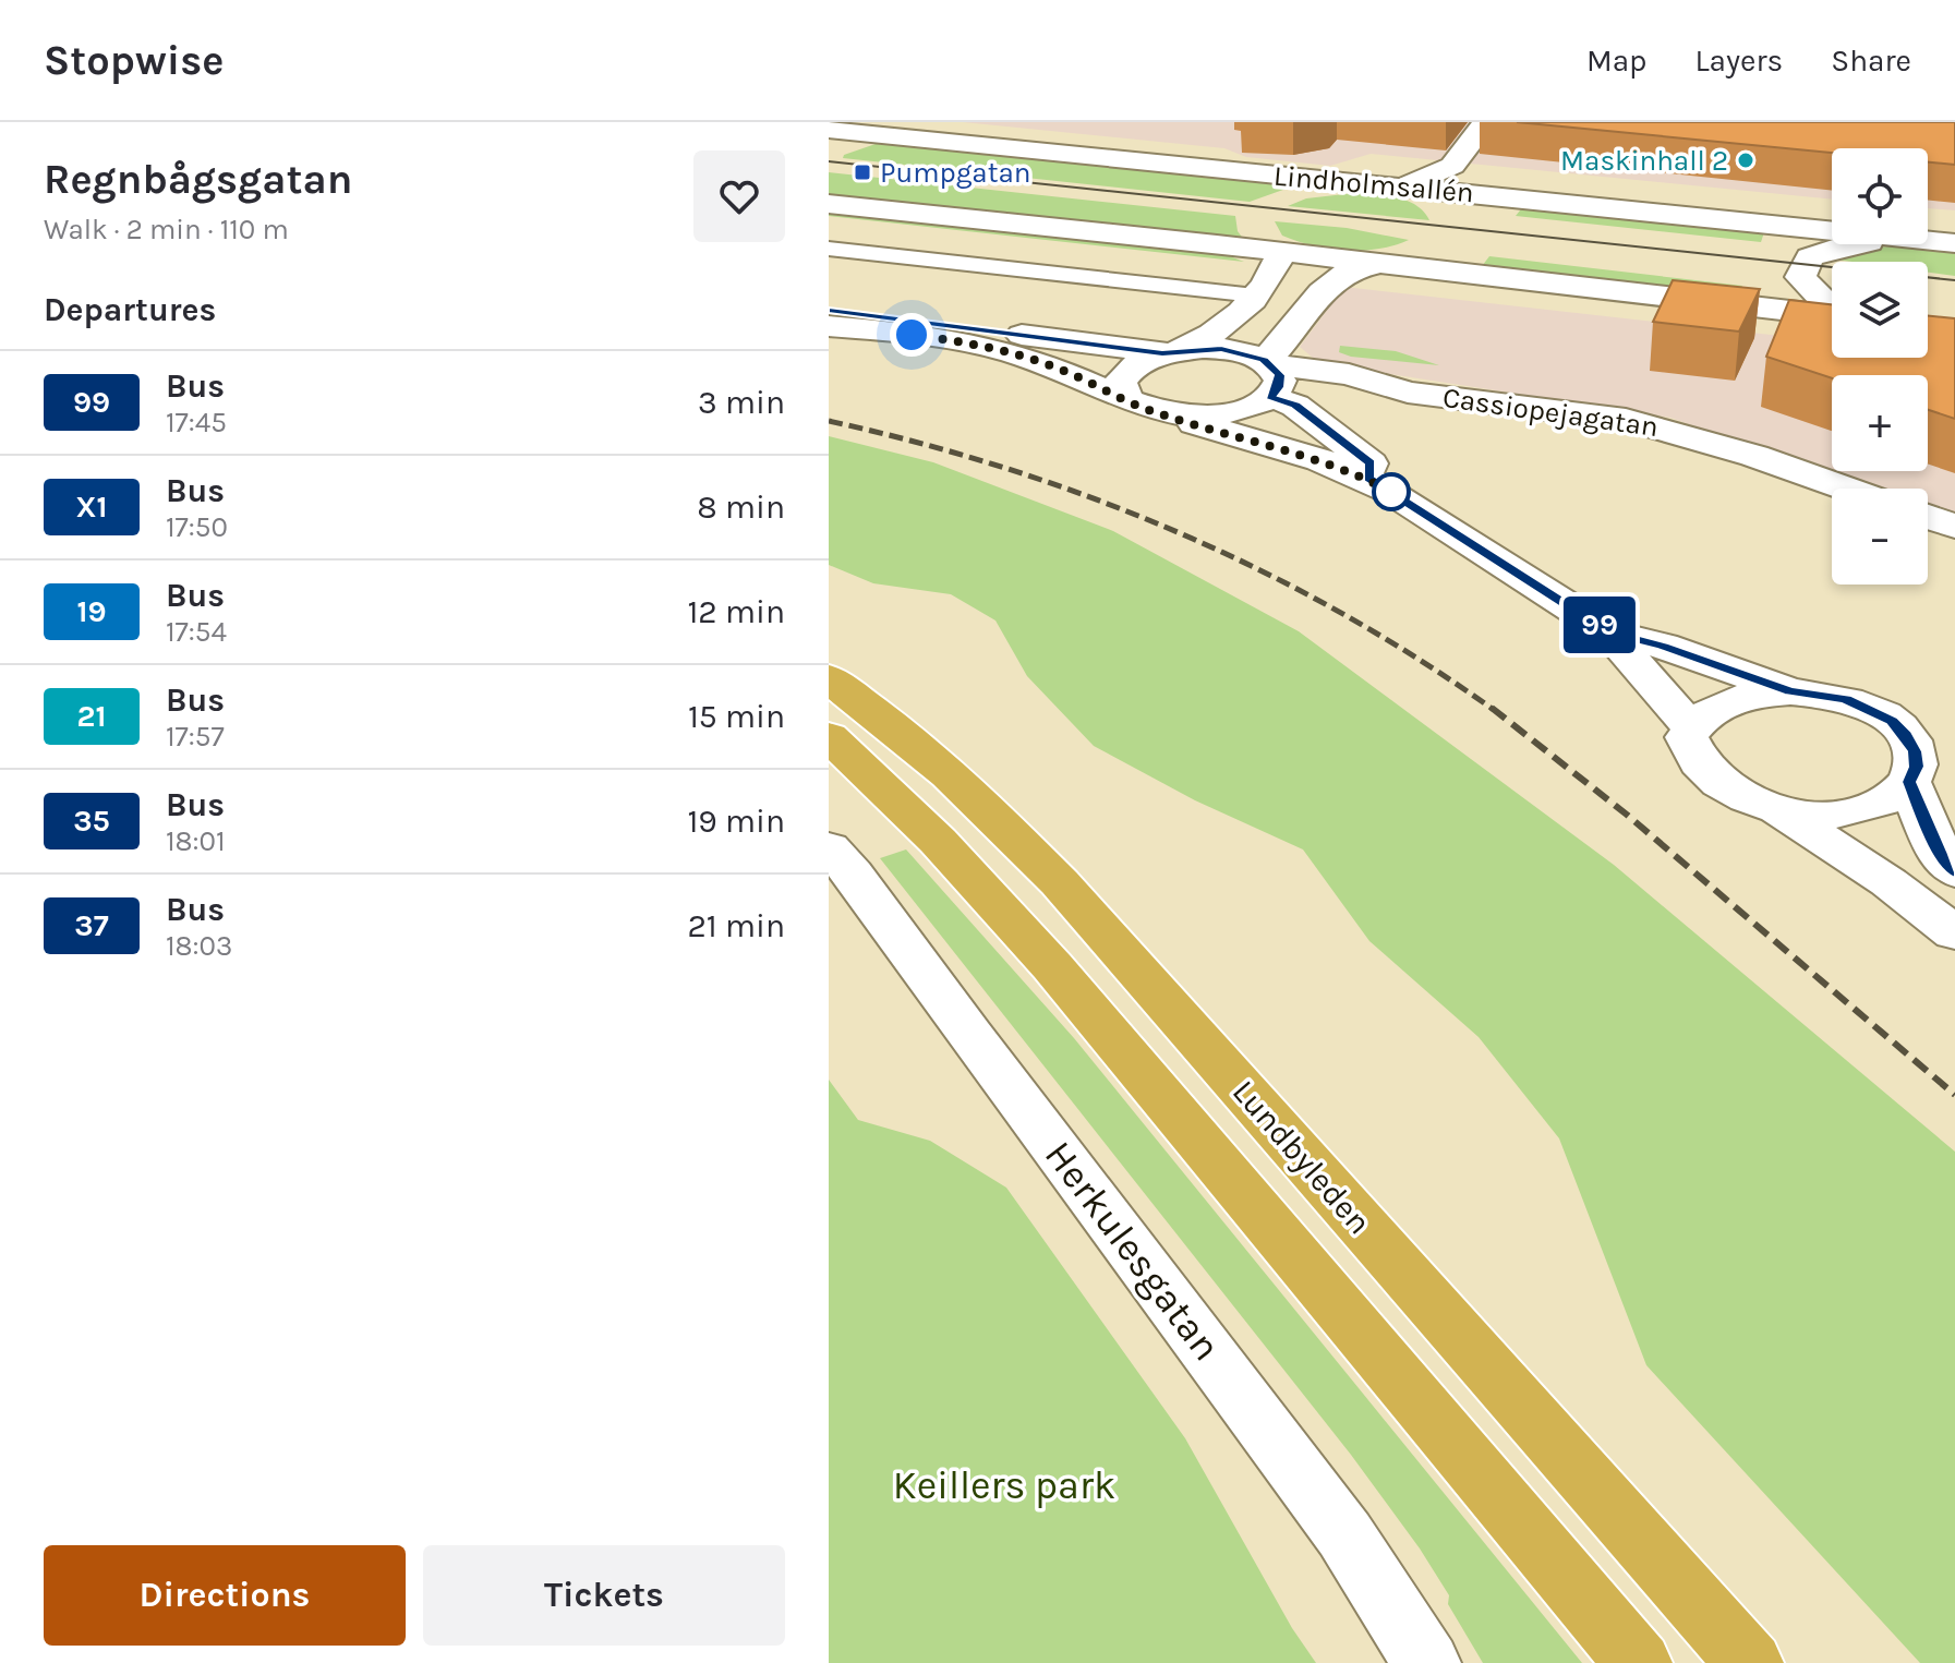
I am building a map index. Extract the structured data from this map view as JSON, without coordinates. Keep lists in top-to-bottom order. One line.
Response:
{"streets":{"highway":["Lundbyleden"],"street":["Lindholmsallén","Cassiopejagatan","Herkulesgatan"]},"parks":["Keillers park"],"places":{"other":["Maskinhall 2"],"transit":["Pumpgatan"]},"lines":["bus line 99"],"page":{"header":"Stopwise","nav":["Map","Layers","Share"],"heading":[["Regnbågsgatan","Walk · 2 min · 110 m"],"Departures"],"on_map":"99","map_buttons":["+","−"],"list":[{"mark":"99","name":"Bus","note":"17:45","value":"3 min"},{"mark":"X1","name":"Bus","note":"17:50","value":"8 min"},{"mark":"19","name":"Bus","note":"17:54","value":"12 min"},{"mark":"21","name":"Bus","note":"17:57","value":"15 min"},{"mark":"35","name":"Bus","note":"18:01","value":"19 min"},{"mark":"37","name":"Bus","note":"18:03","value":"21 min"}],"buttons":["Directions","Tickets"]}}
